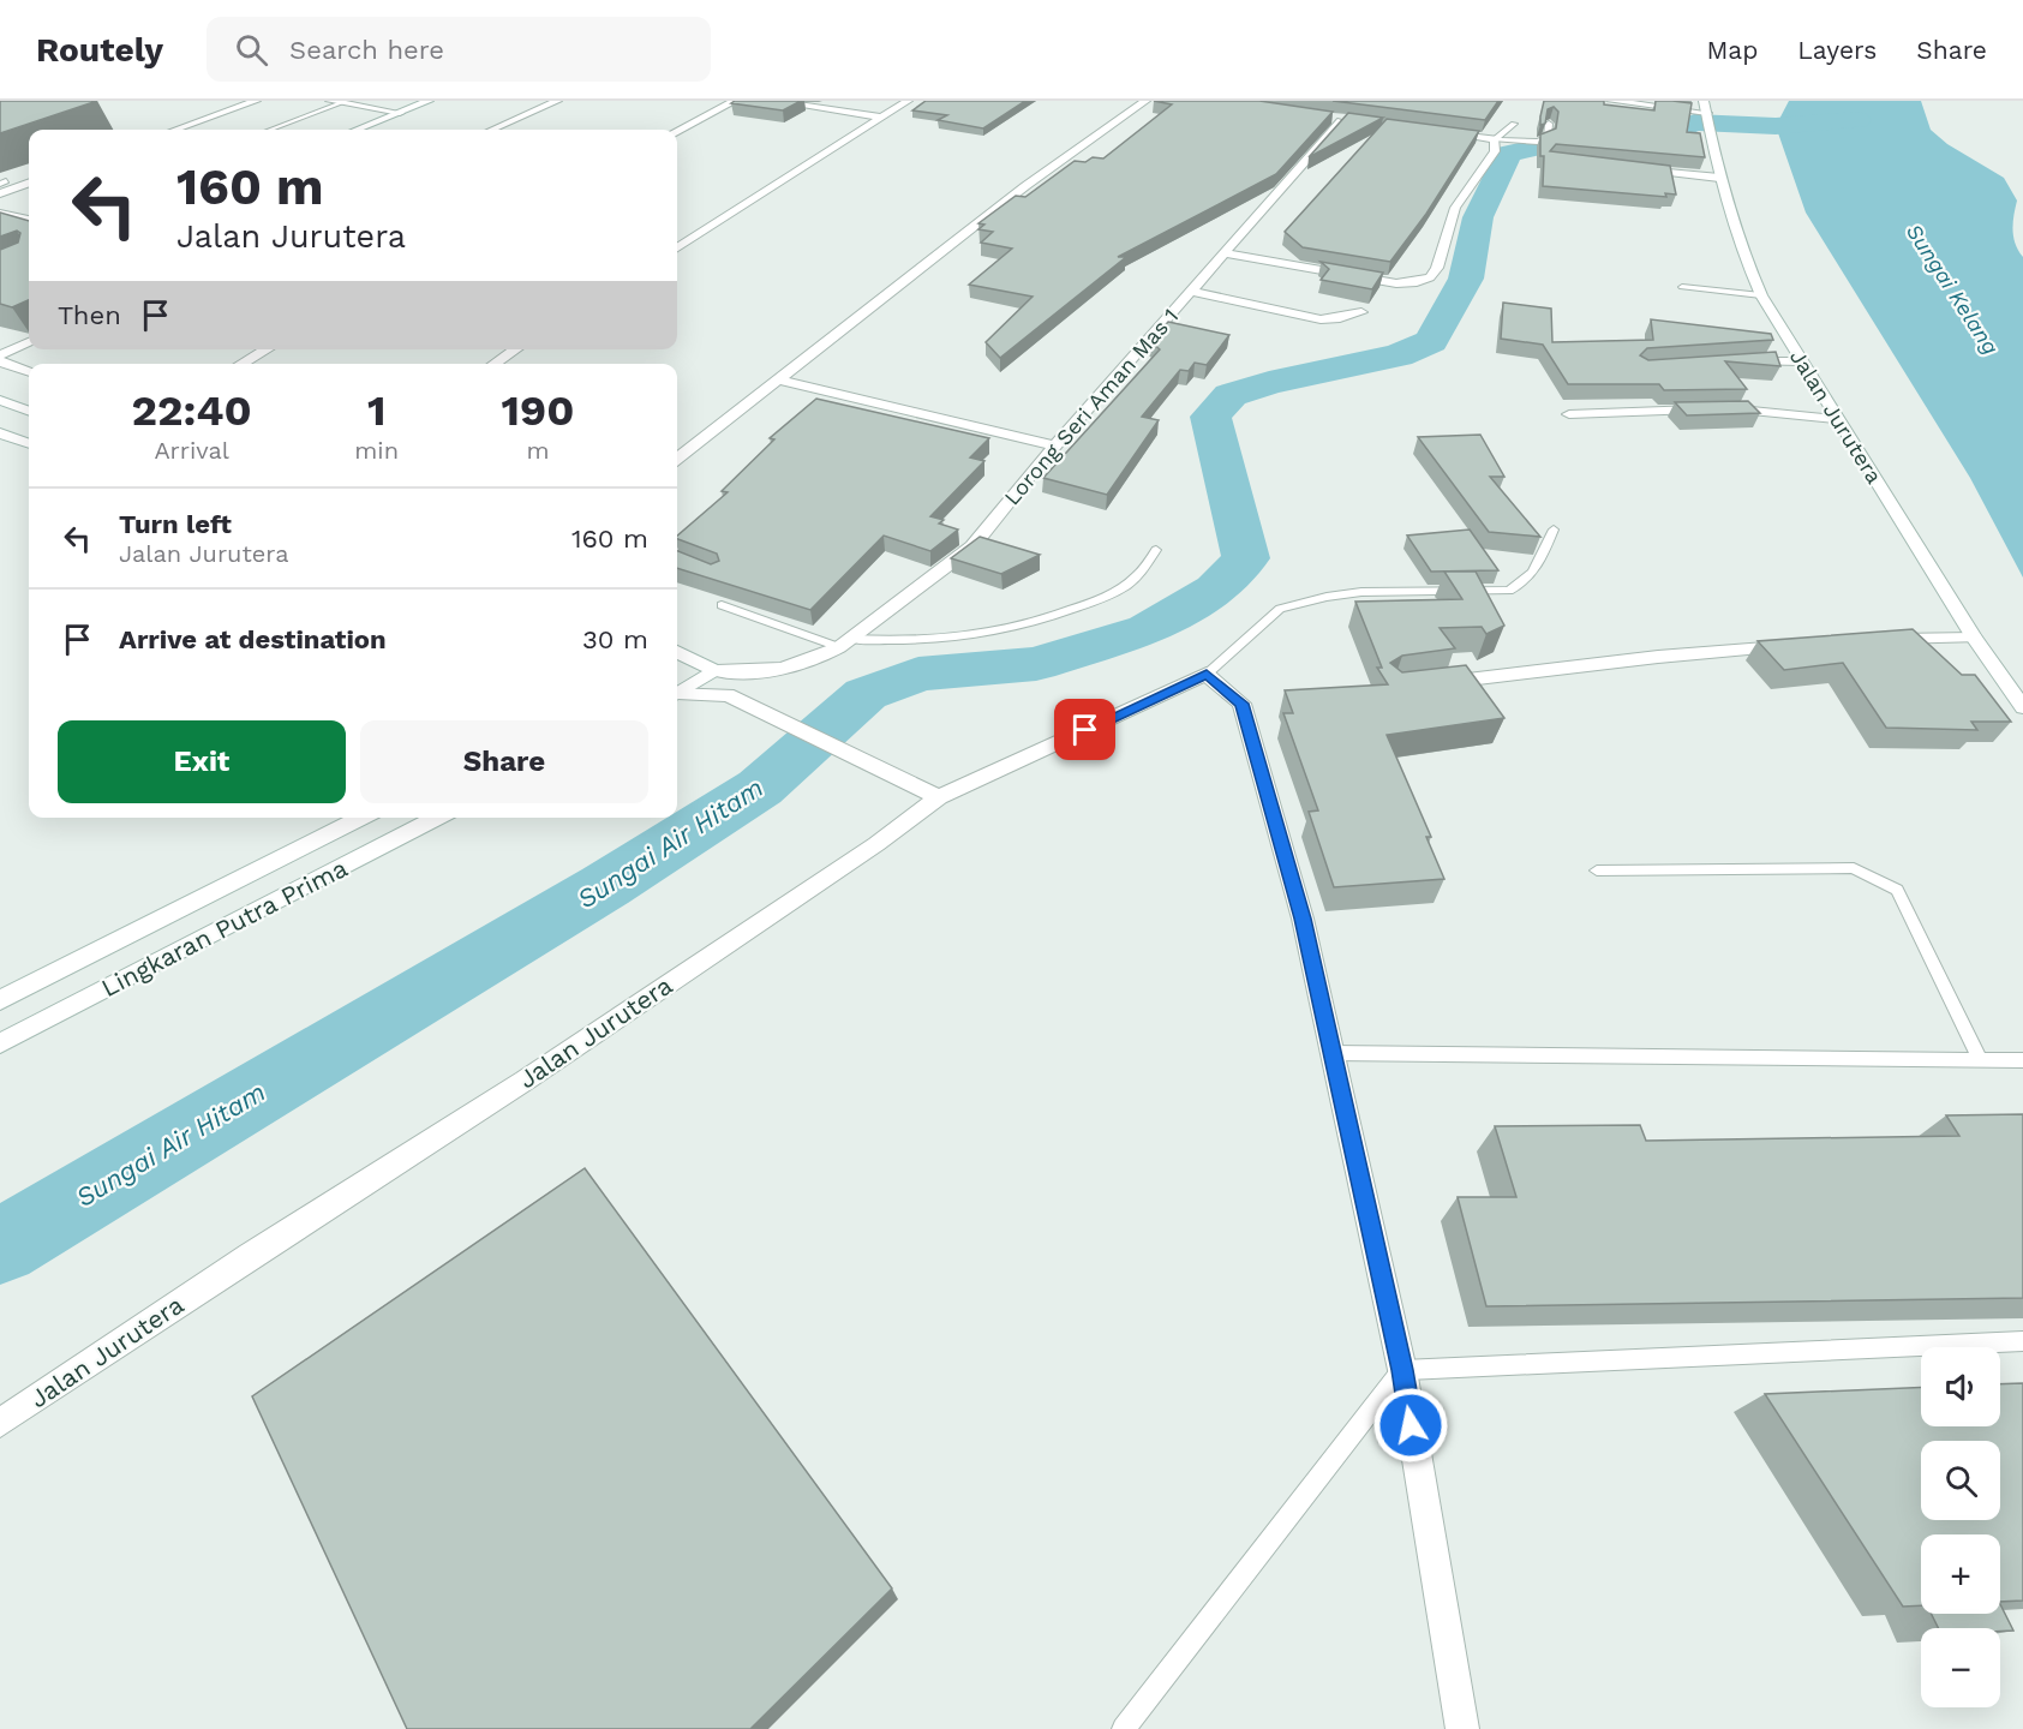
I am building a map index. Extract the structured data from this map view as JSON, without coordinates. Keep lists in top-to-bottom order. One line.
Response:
{"streets":{"street":["Lorong Seri Aman Mas 1","Jalan Jurutera","Lingkaran Putra Prima"]},"water":["Sungai Kelang","Sungai Air Hitam"],"page":{"header":"Routely","search":"Search here","nav":["Map","Layers","Share"],"turn":["160 m","Jalan Jurutera"],"then":"Then","eta":["22:40","Arrival","1","min","190","m"],"list":[{"name":"Turn left","note":"Jalan Jurutera","value":"160 m"},{"name":"Arrive at destination","value":"30 m"}],"buttons":["Exit","Share"],"map_buttons":["+","−"]}}
